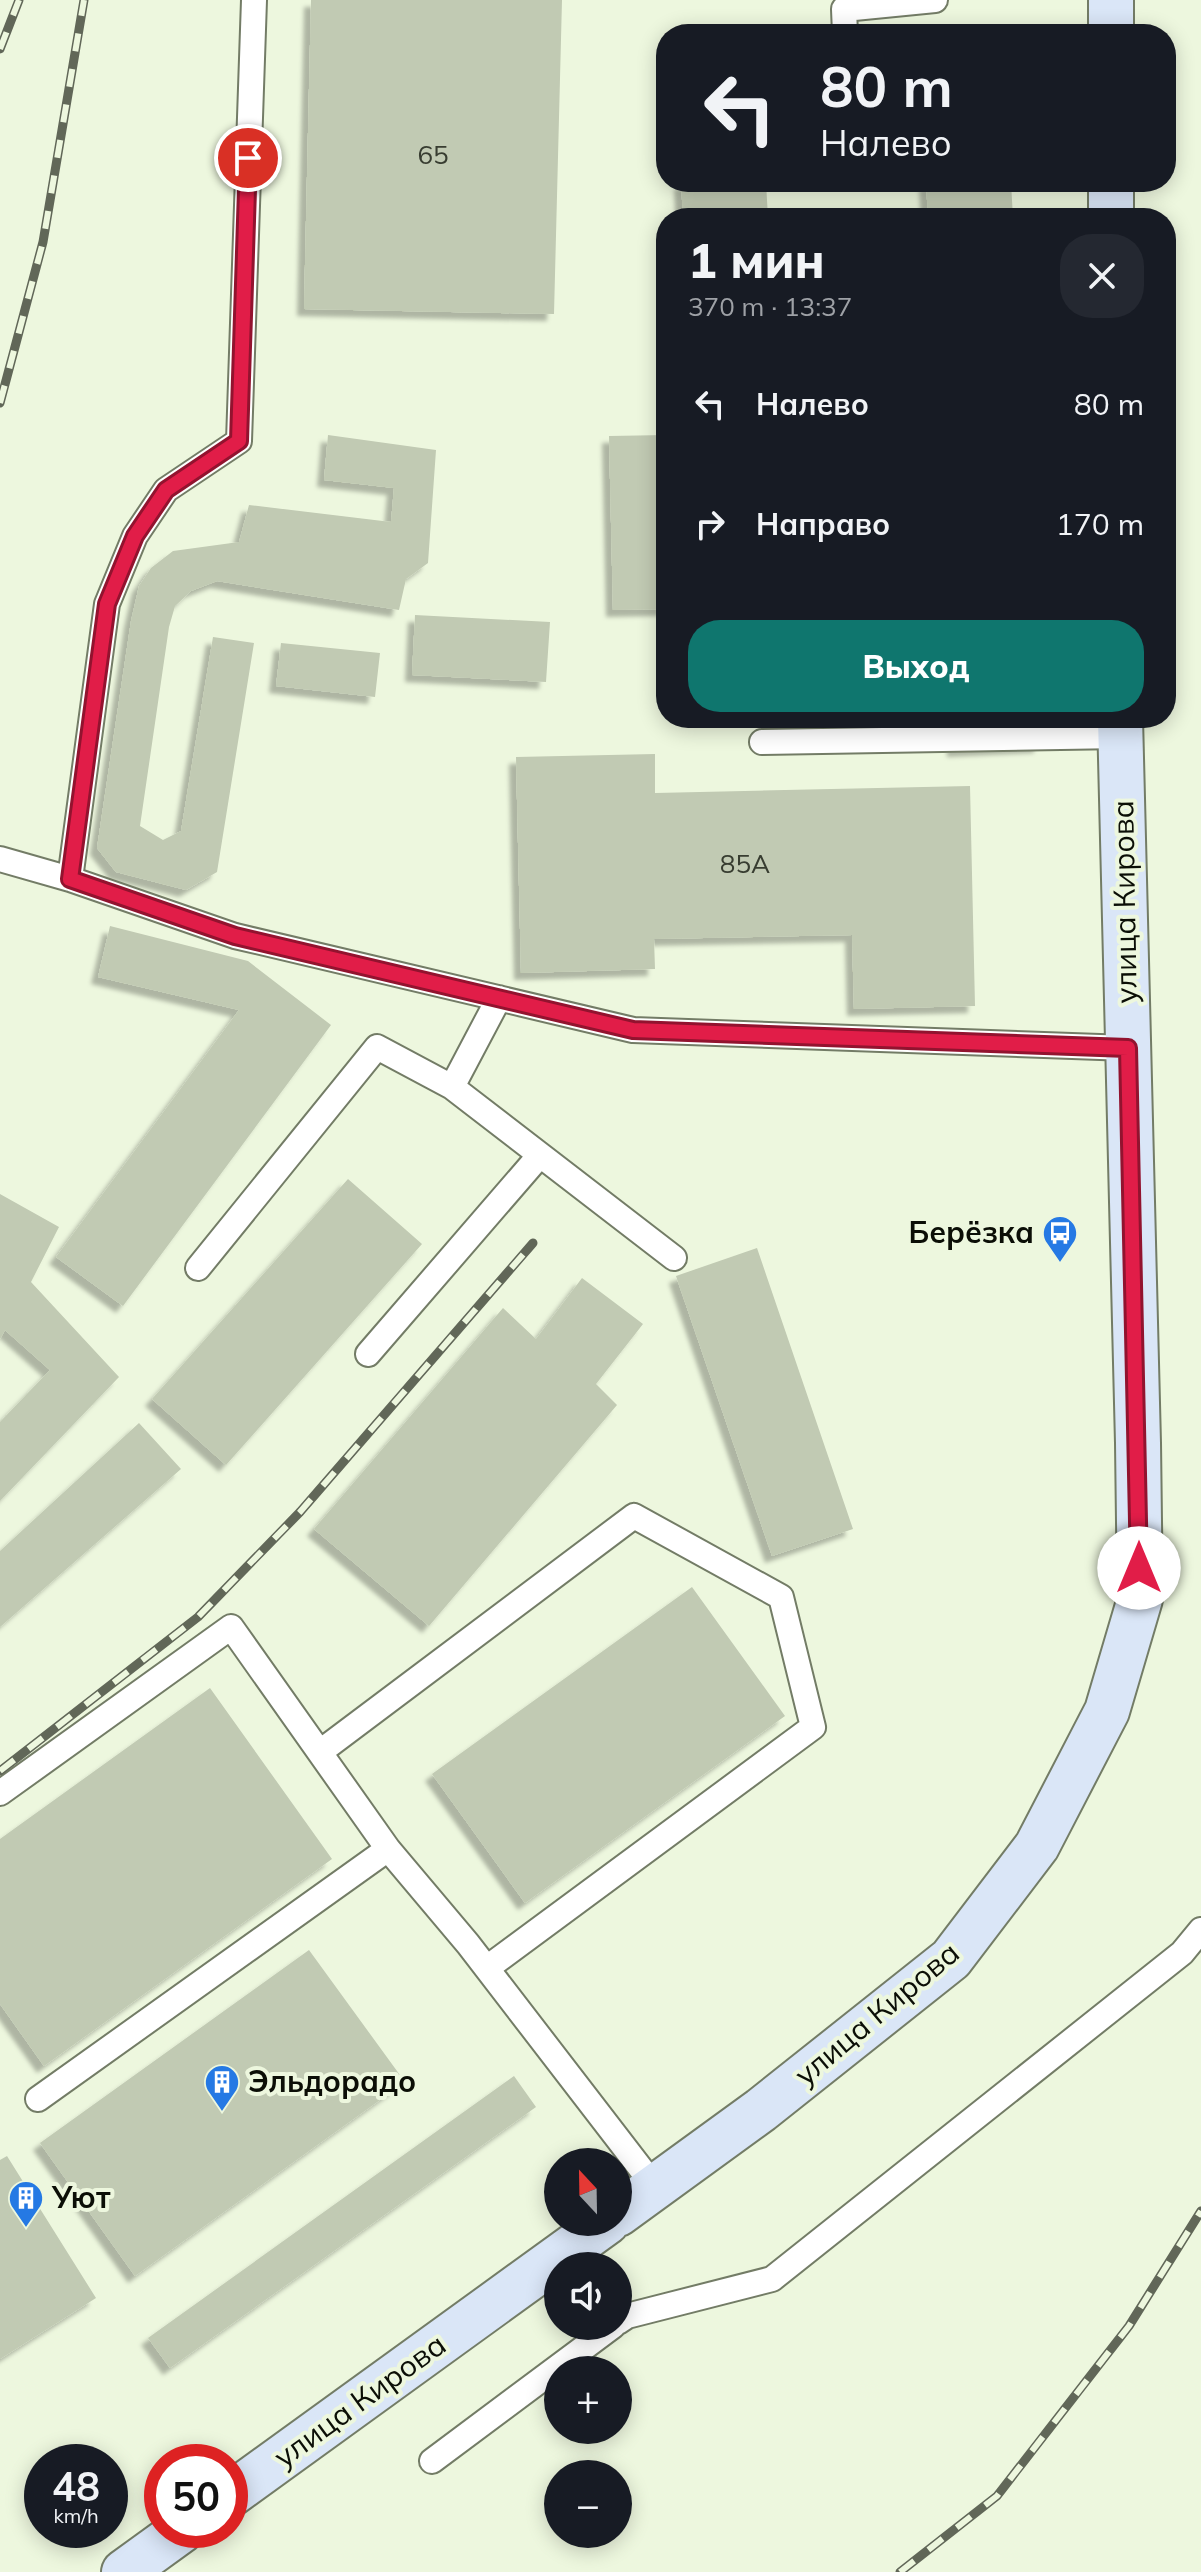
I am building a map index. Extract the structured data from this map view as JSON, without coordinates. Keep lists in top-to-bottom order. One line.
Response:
{"streets":{"main road":["улица Кирова"]},"places":{"bus stop":["Берёзка"],"building":["Эльдорадо","Уют"]},"house_numbers":["65","85А"],"north":"top","page":{"turn":["80 m","Налево"],"heading":["1 мин","370 m · 13:37"],"list":[{"name":"Налево","value":"80 m"},{"name":"Направо","value":"170 m"}],"buttons":"Выход","map_buttons":["+","−"],"speed":"48 km/h","limit":"50"}}
